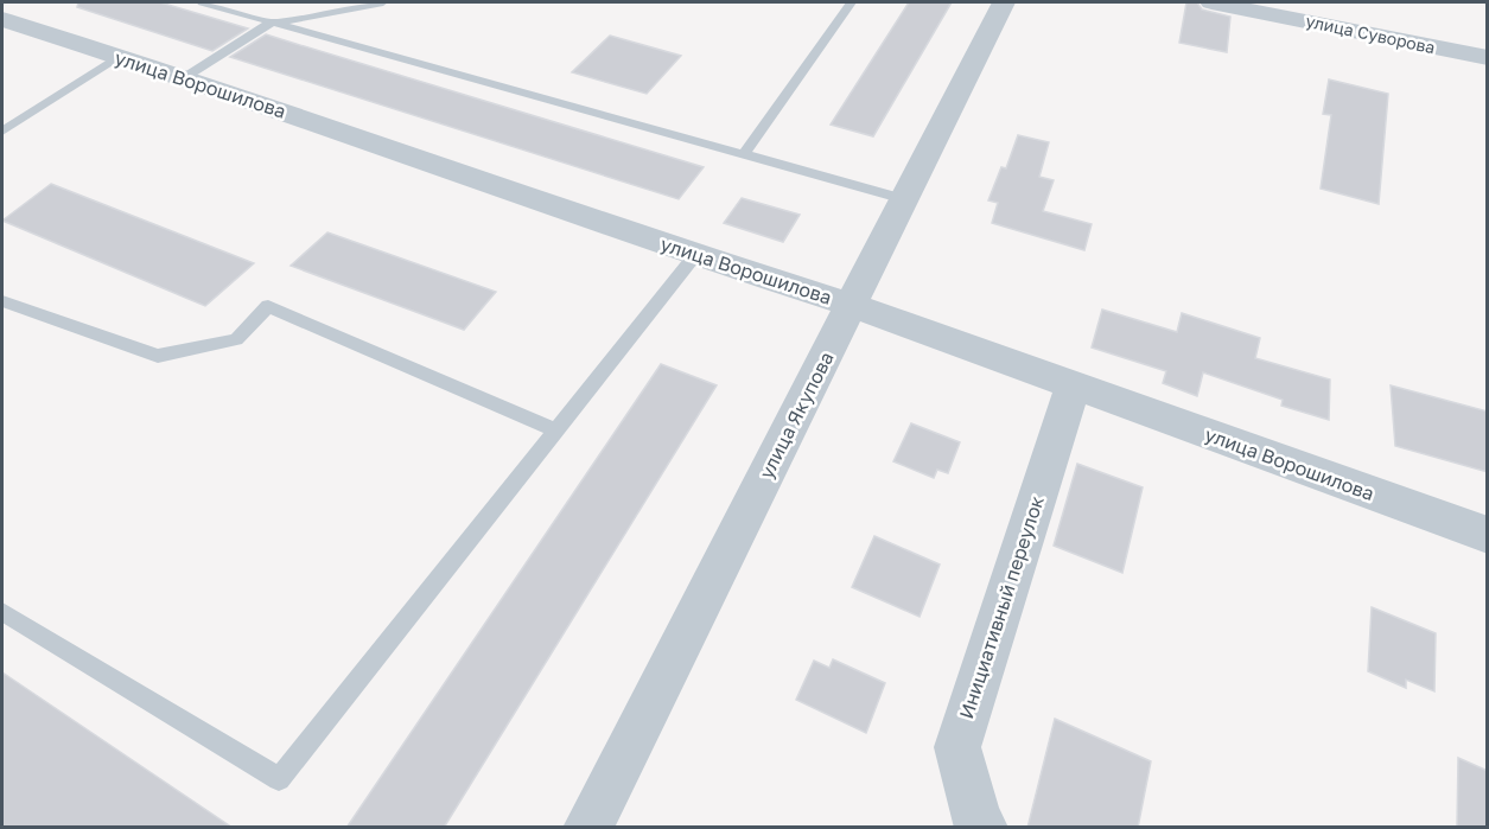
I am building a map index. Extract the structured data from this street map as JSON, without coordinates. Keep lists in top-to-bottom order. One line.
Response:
{"streets":{"street":["улица Суворова","улица Ворошилова","улица Якупова","Инициативный переулок"]},"crossings":[["улица Ворошилова","улица Якупова"],["улица Ворошилова","Инициативный переулок"]]}
